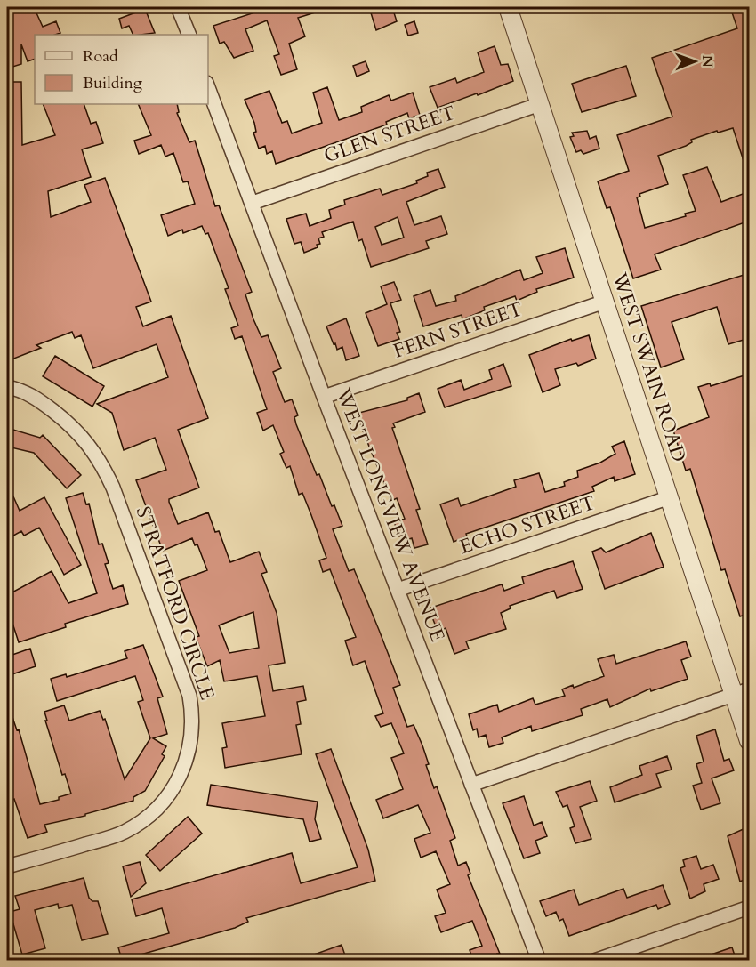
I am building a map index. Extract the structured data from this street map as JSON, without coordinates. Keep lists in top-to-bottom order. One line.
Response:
{"streets":{"street":["GLEN STREET","FERN STREET","WEST SWAIN ROAD","WEST LONGVIEW AVENUE","ECHO STREET","STRATFORD CIRCLE"]},"crossings":[["GLEN STREET","WEST SWAIN ROAD"],["GLEN STREET","WEST LONGVIEW AVENUE"],["FERN STREET","WEST SWAIN ROAD"],["FERN STREET","WEST LONGVIEW AVENUE"],["WEST SWAIN ROAD","ECHO STREET"],["WEST LONGVIEW AVENUE","ECHO STREET"]],"legend":["Road","Building"],"north":"right"}
